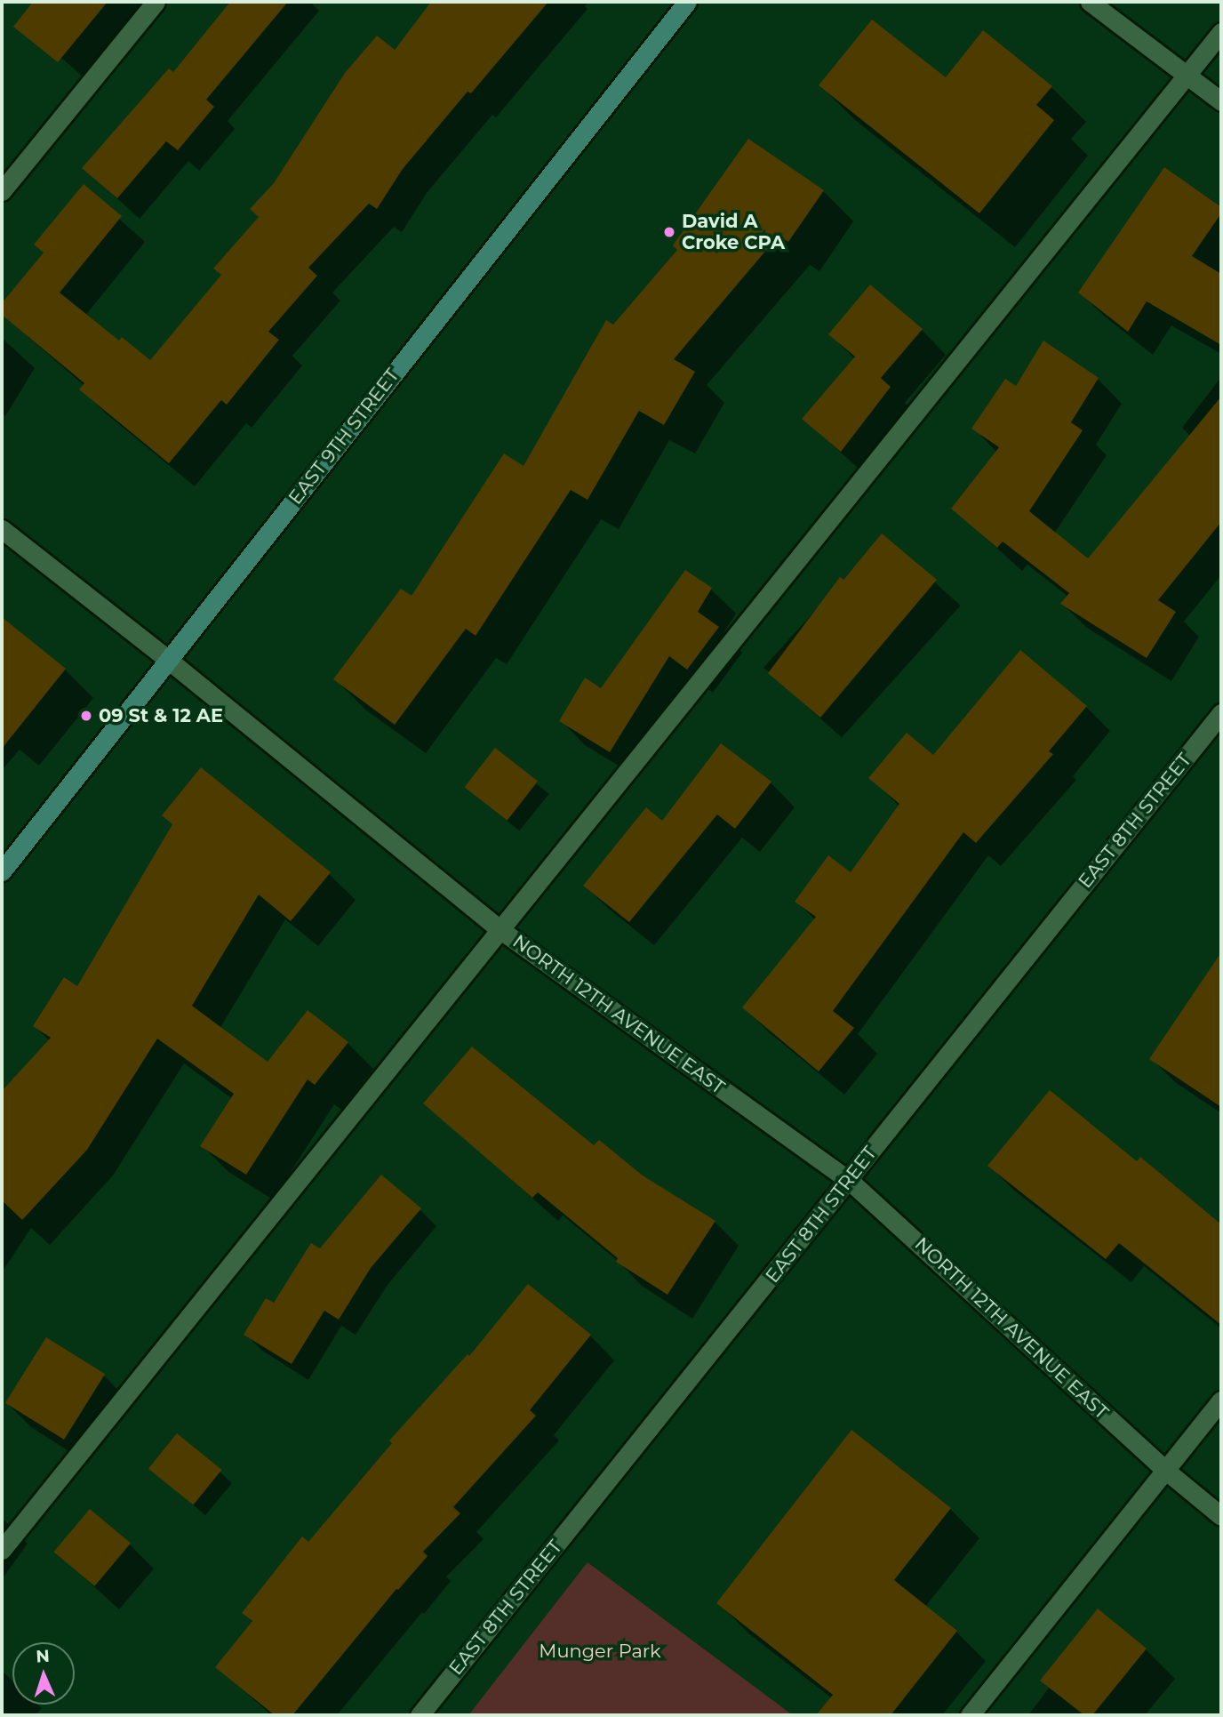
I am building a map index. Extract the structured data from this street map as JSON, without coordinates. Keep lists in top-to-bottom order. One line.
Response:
{"streets":{"street":["EAST 9TH STREET","EAST 8TH STREET","NORTH 12TH AVENUE EAST"]},"crossings":[["EAST 9TH STREET","NORTH 12TH AVENUE EAST"],["EAST 8TH STREET","NORTH 12TH AVENUE EAST"]],"parks":["Munger Park"],"places":["David A Croke CPA","09 St & 12 AE"],"north":"top"}
